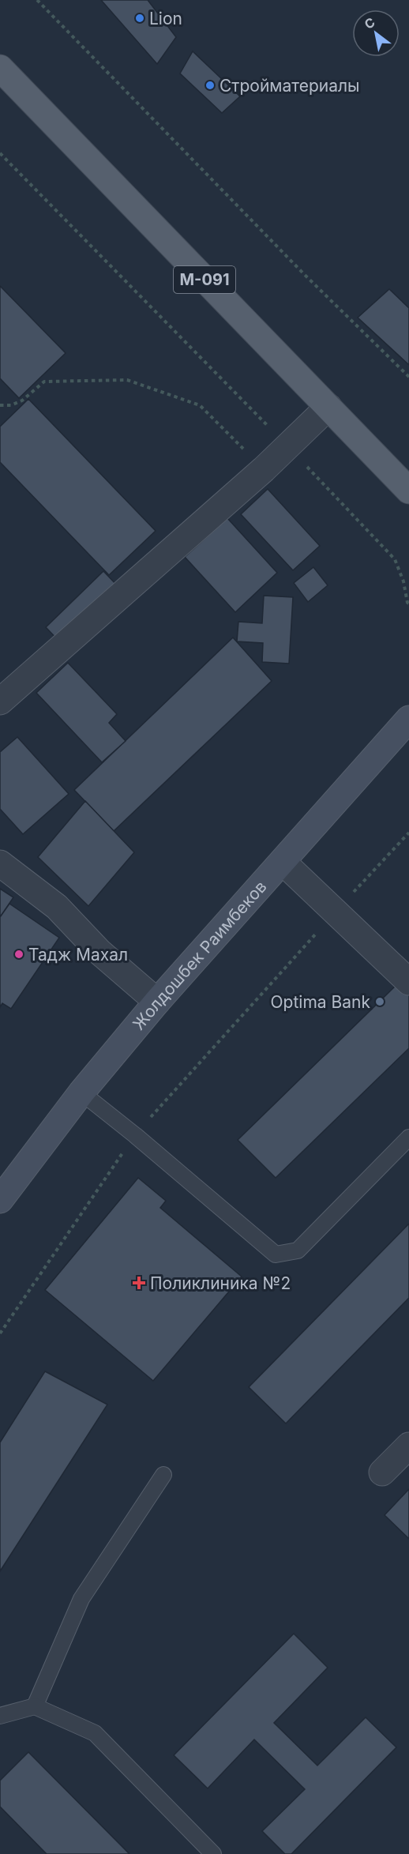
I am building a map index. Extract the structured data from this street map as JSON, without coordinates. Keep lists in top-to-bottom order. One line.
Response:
{"streets":{"main road":["М-091","Жолдошбек Раимбеков"]},"places":{"other":["Lion","Стройматериалы","Тадж Махал","Optima Bank"],"health":["Поликлиника №2"]},"north":"top left"}
